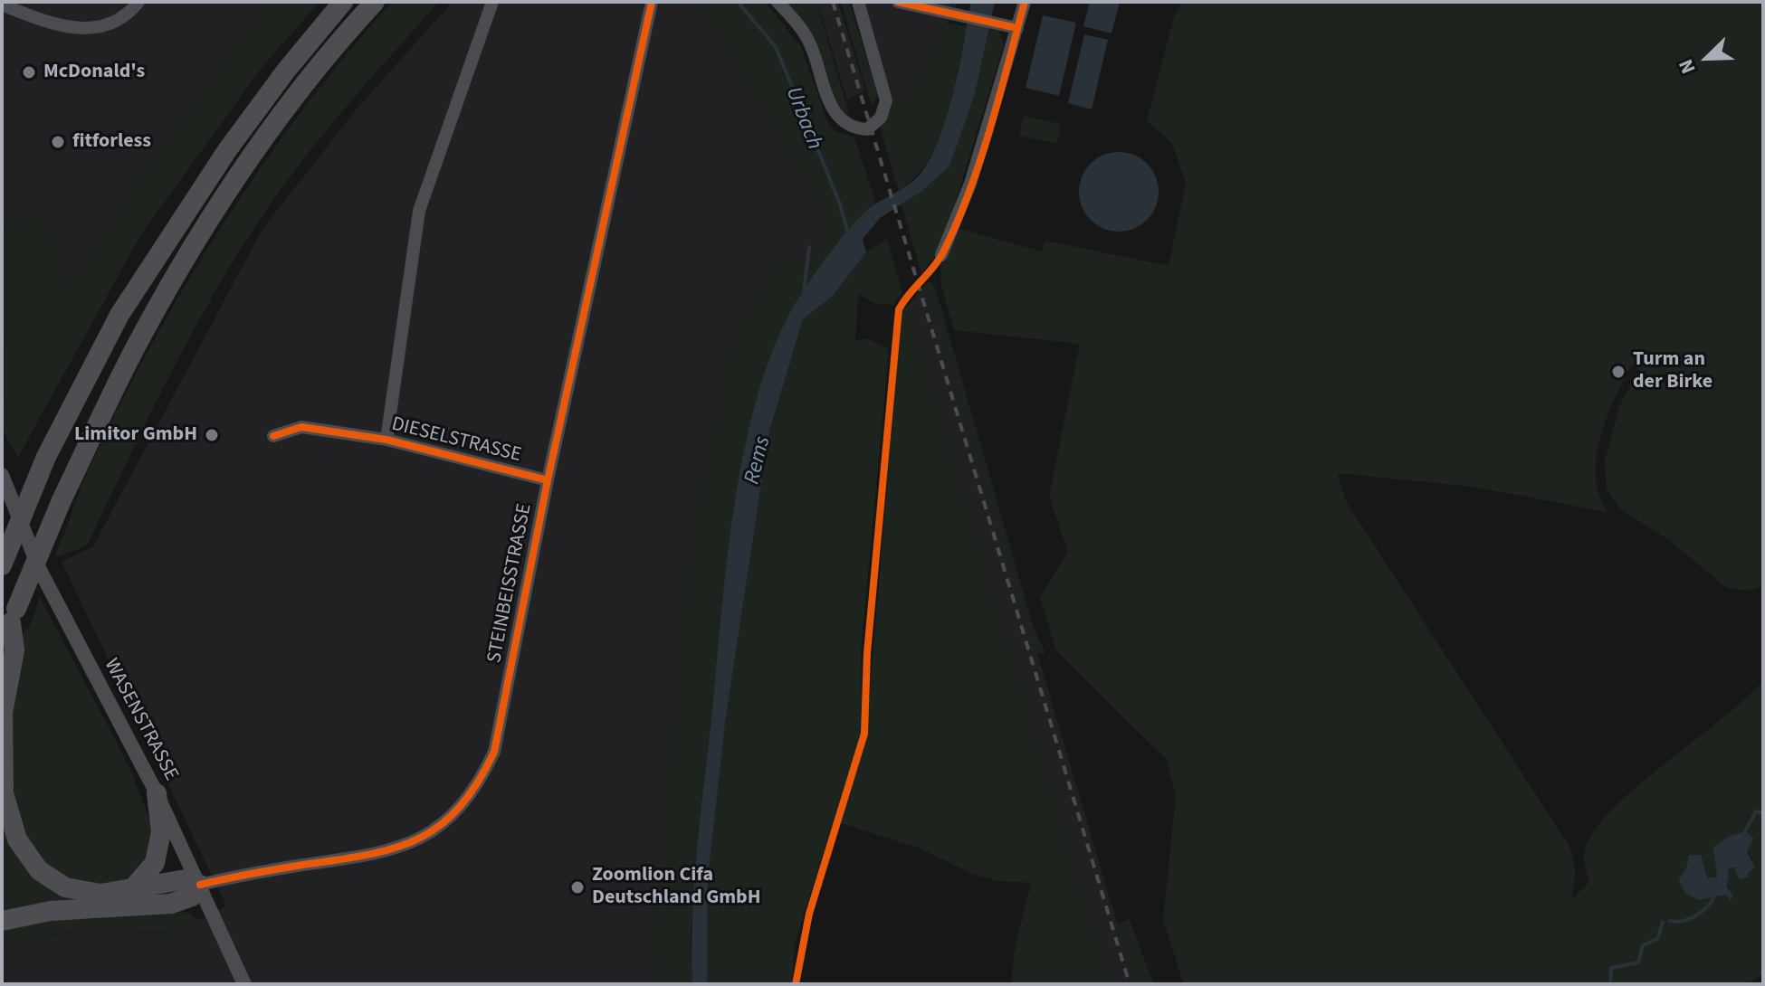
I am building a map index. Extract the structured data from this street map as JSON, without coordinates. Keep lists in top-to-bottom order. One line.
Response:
{"streets":{"street":["DIESELSTRASSE","STEINBEISSTRASSE","WASENSTRASSE"]},"crossings":[["DIESELSTRASSE","STEINBEISSTRASSE"],["STEINBEISSTRASSE","WASENSTRASSE"]],"water":["Urbach","Rems"],"places":["McDonald's","fitforless","Turm an der Birke","Limitor GmbH","Zoomlion Cifa Deutschland GmbH"],"north":"bottom left"}
